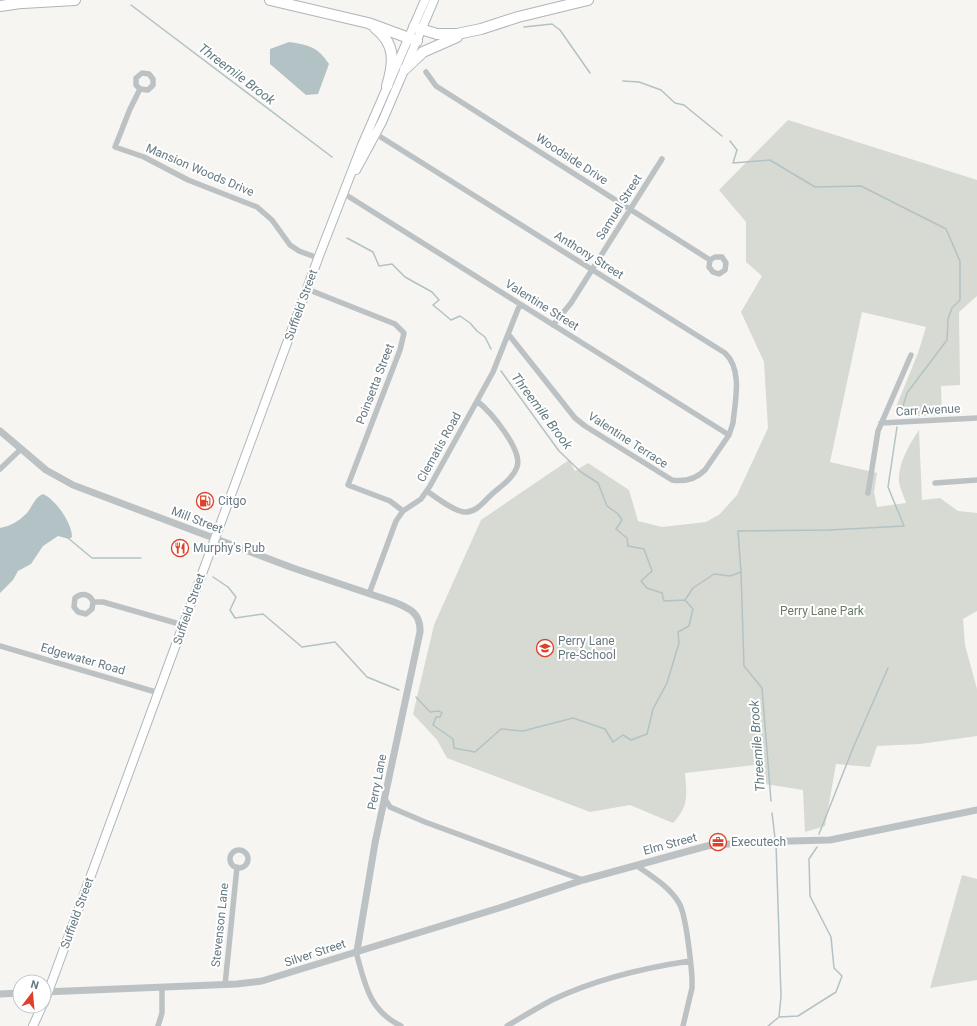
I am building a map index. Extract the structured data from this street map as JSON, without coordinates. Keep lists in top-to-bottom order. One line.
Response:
{"streets":{"main road":["Suffield Street"],"street":["Woodside Drive","Mansion Woods Drive","Samuel Street","Anthony Street","Valentine Street","Poinsetta Street","Carr Avenue","Valentine Terrace","Clematis Road","Mill Street","Edgewater Road","Perry Lane","Elm Street","Stevenson Lane","Silver Street"]},"crossings":[["Woodside Drive","Samuel Street"],["Mansion Woods Drive","Suffield Street"],["Samuel Street","Anthony Street"],["Samuel Street","Valentine Street"],["Anthony Street","Suffield Street"],["Anthony Street","Valentine Street"],["Anthony Street","Valentine Terrace"],["Suffield Street","Valentine Street"],["Suffield Street","Poinsetta Street"],["Suffield Street","Mill Street"],["Suffield Street","Edgewater Road"],["Valentine Street","Valentine Terrace"],["Valentine Street","Clematis Road"],["Poinsetta Street","Clematis Road"],["Valentine Terrace","Clematis Road"],["Clematis Road","Mill Street"],["Mill Street","Perry Lane"],["Perry Lane","Silver Street"],["Elm Street","Silver Street"],["Stevenson Lane","Silver Street"]],"water":["Threemile Brook"],"parks":["Perry Lane Park"],"places":{"fuel station":["Citgo"],"restaurant":["Murphy's Pub"],"school or university":["Perry Lane Pre-School"],"office":["Executech"]},"north":"top"}
